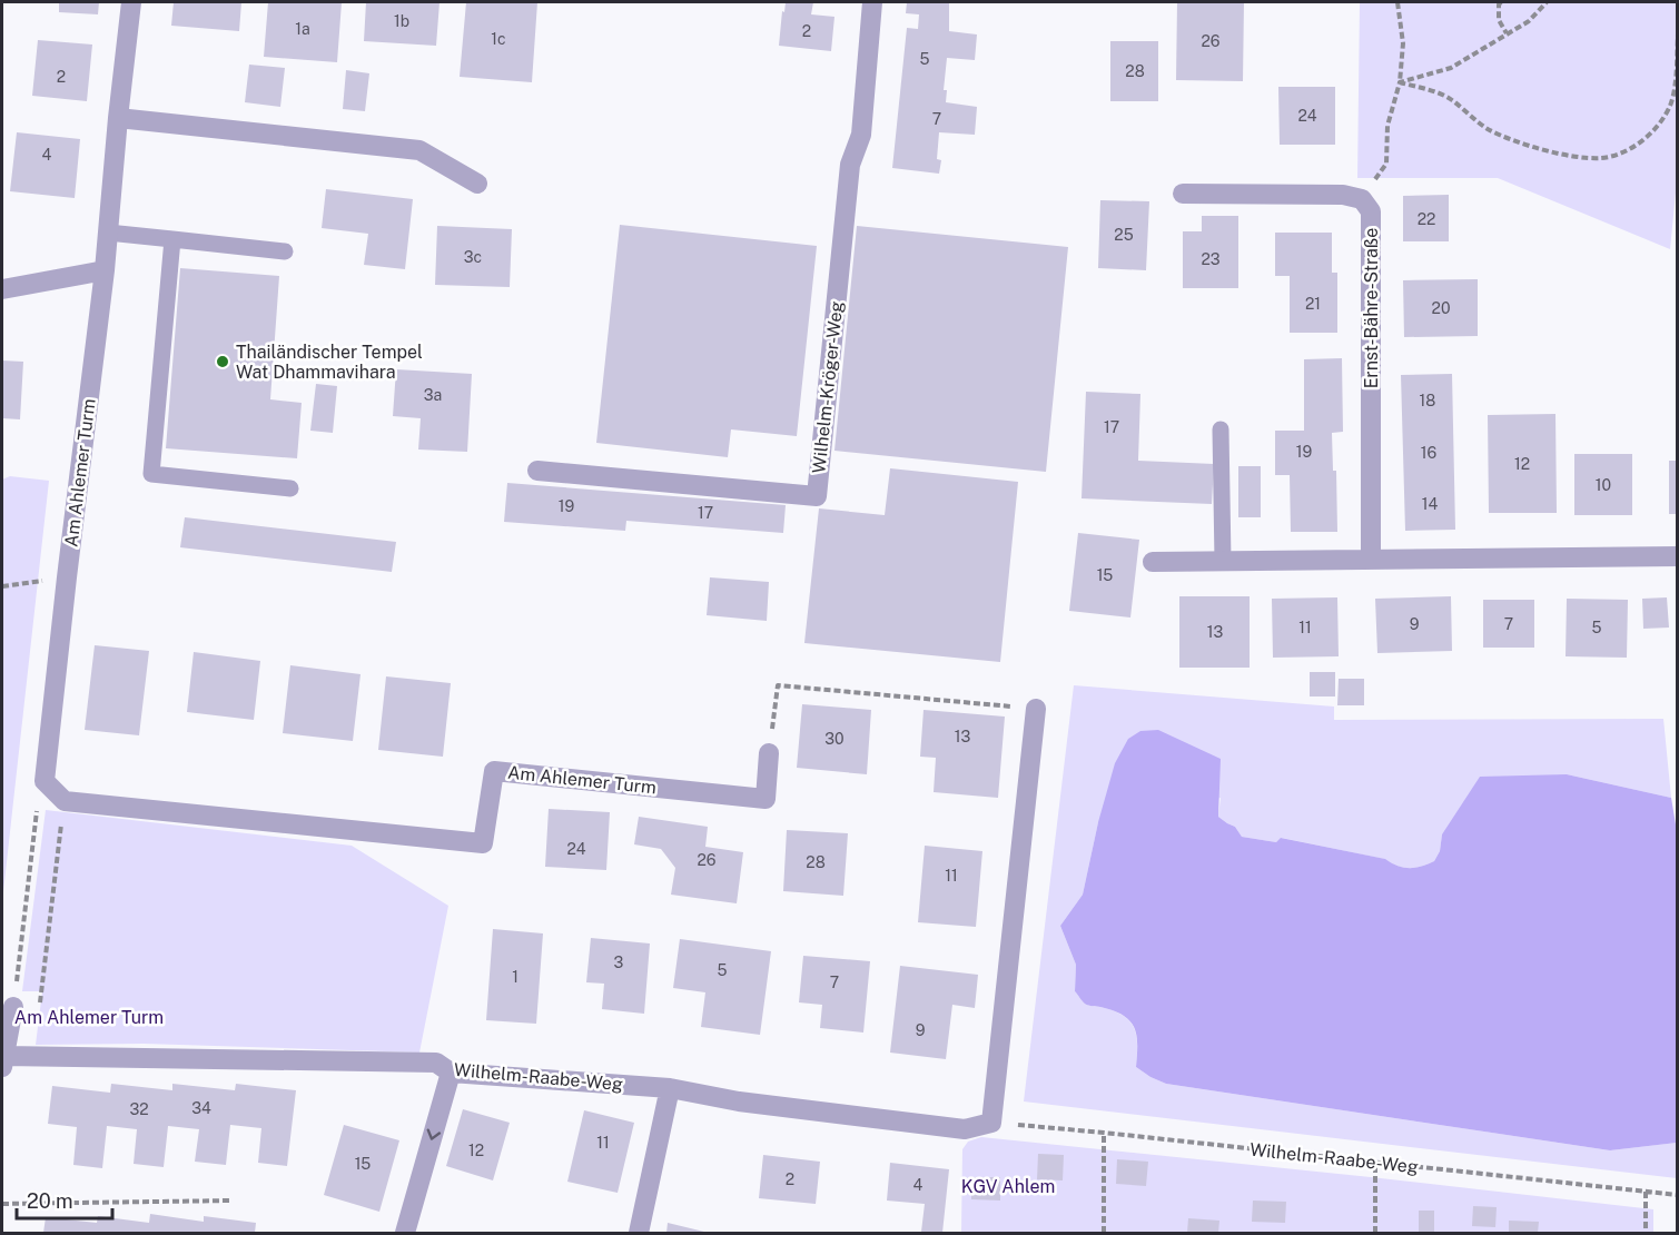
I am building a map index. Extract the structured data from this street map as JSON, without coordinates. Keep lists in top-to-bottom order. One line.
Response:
{"streets":{"street":["Ernst-Bähre-Straße","Wilhelm-Kröger-Weg","Am Ahlemer Turm","Wilhelm-Raabe-Weg"]},"parks":["Am Ahlemer Turm","KGV Ahlem"],"places":["Thailändischer Tempel Wat Dhammavihara"],"house_numbers":["1b","1a","2","1c","26","5","28","2","24","7","4","22","25","3c","23","21","20","3a","18","17","19","16","12","10","14","19","17","15","9","7","11","5","13","13","30","24","26","28","11","3","5","1","7","9","34","32","11","12","15","2","4"],"scale_bar":"20 m"}
